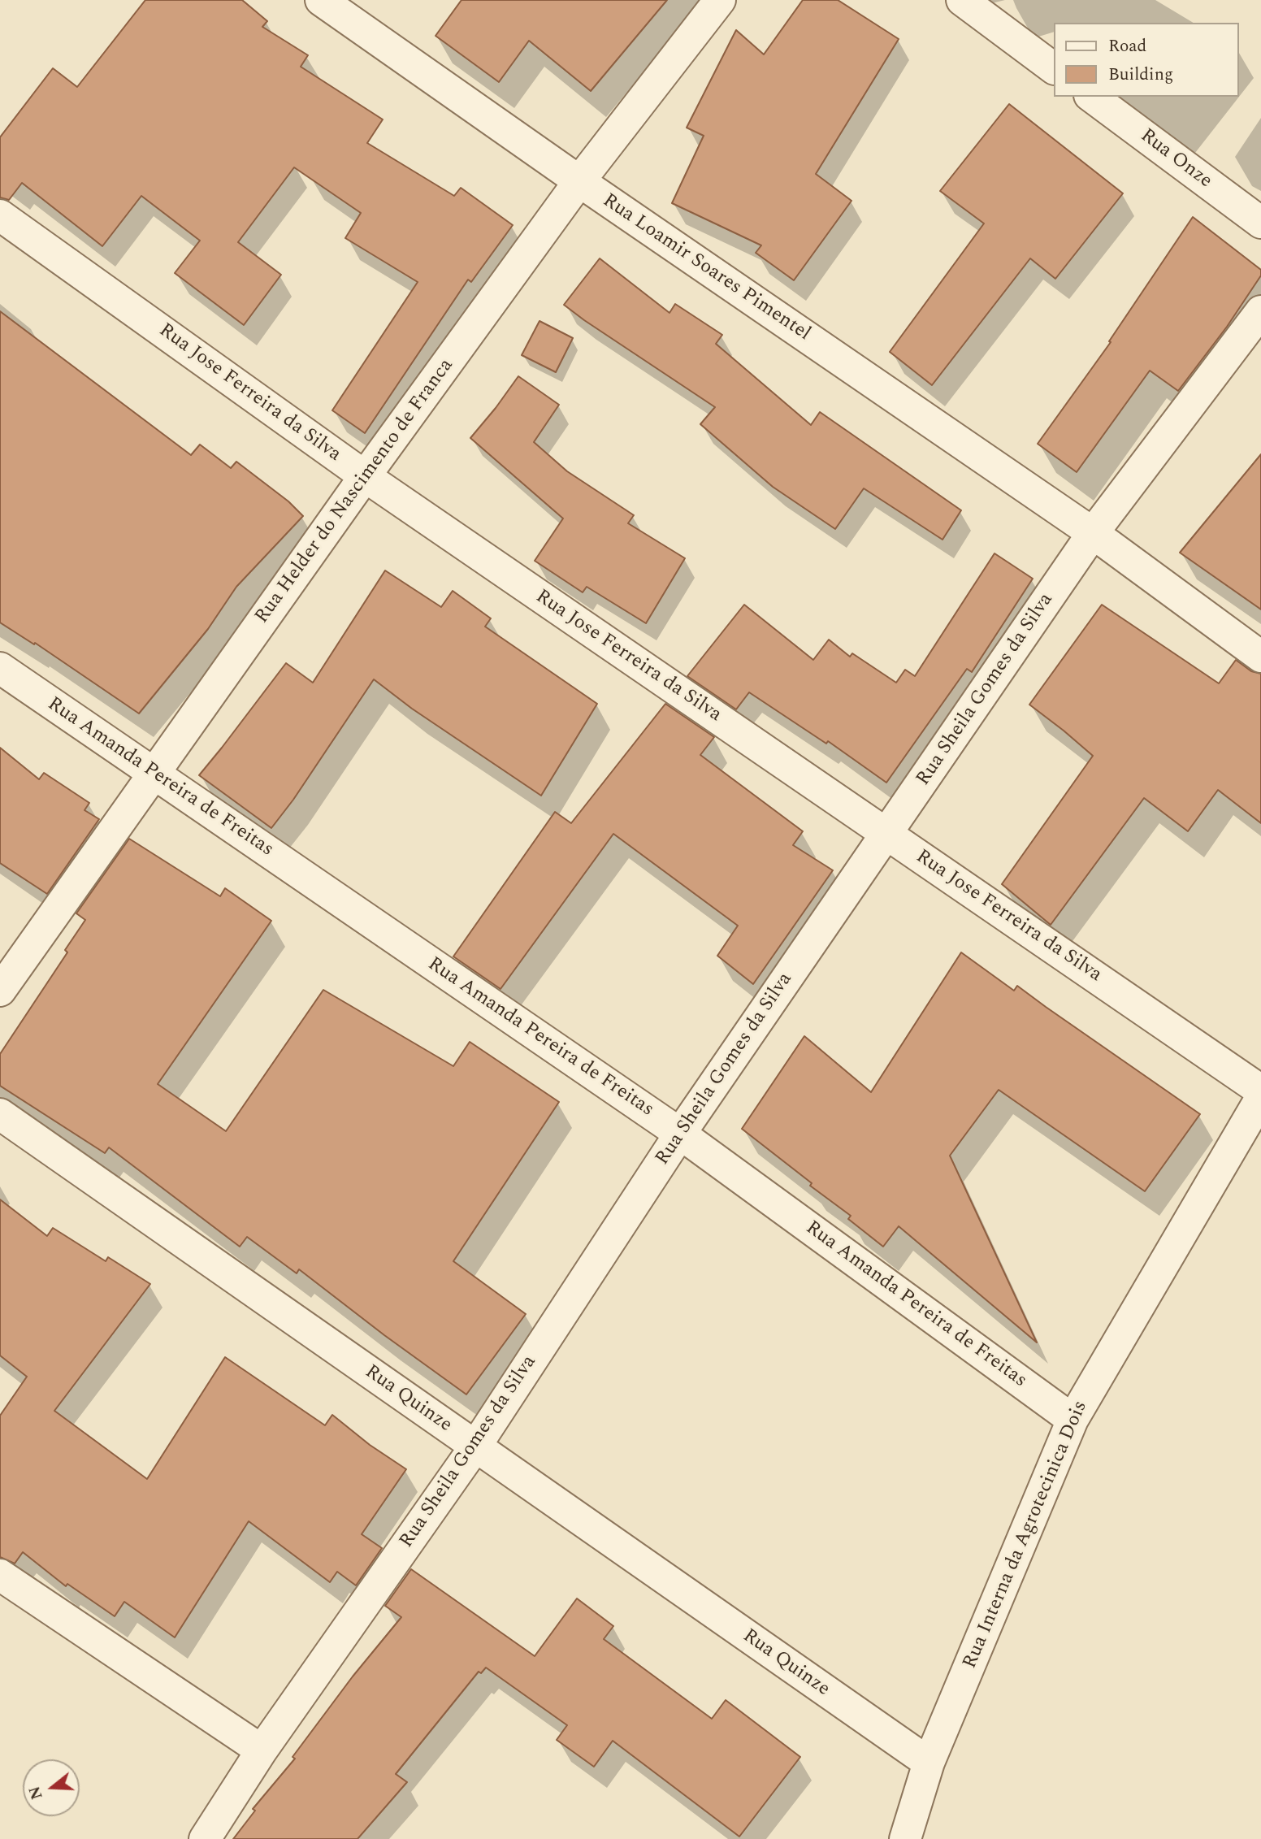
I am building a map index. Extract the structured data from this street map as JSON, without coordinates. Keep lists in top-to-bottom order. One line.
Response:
{"streets":{"street":["Rua Onze","Rua Loamir Soares Pimentel","Rua Jose Ferreira da Silva","Rua Helder do Nascimento de Franca","Rua Sheila Gomes da Silva","Rua Amanda Pereira de Freitas","Rua Quinze","Rua Interna da Agrotecinica Dois"]},"crossings":[["Rua Loamir Soares Pimentel","Rua Helder do Nascimento de Franca"],["Rua Loamir Soares Pimentel","Rua Sheila Gomes da Silva"],["Rua Jose Ferreira da Silva","Rua Helder do Nascimento de Franca"],["Rua Jose Ferreira da Silva","Rua Sheila Gomes da Silva"],["Rua Helder do Nascimento de Franca","Rua Amanda Pereira de Freitas"],["Rua Sheila Gomes da Silva","Rua Amanda Pereira de Freitas"],["Rua Sheila Gomes da Silva","Rua Quinze"],["Rua Amanda Pereira de Freitas","Rua Interna da Agrotecinica Dois"],["Rua Quinze","Rua Interna da Agrotecinica Dois"]],"legend":["Road","Building"],"north":"left"}
